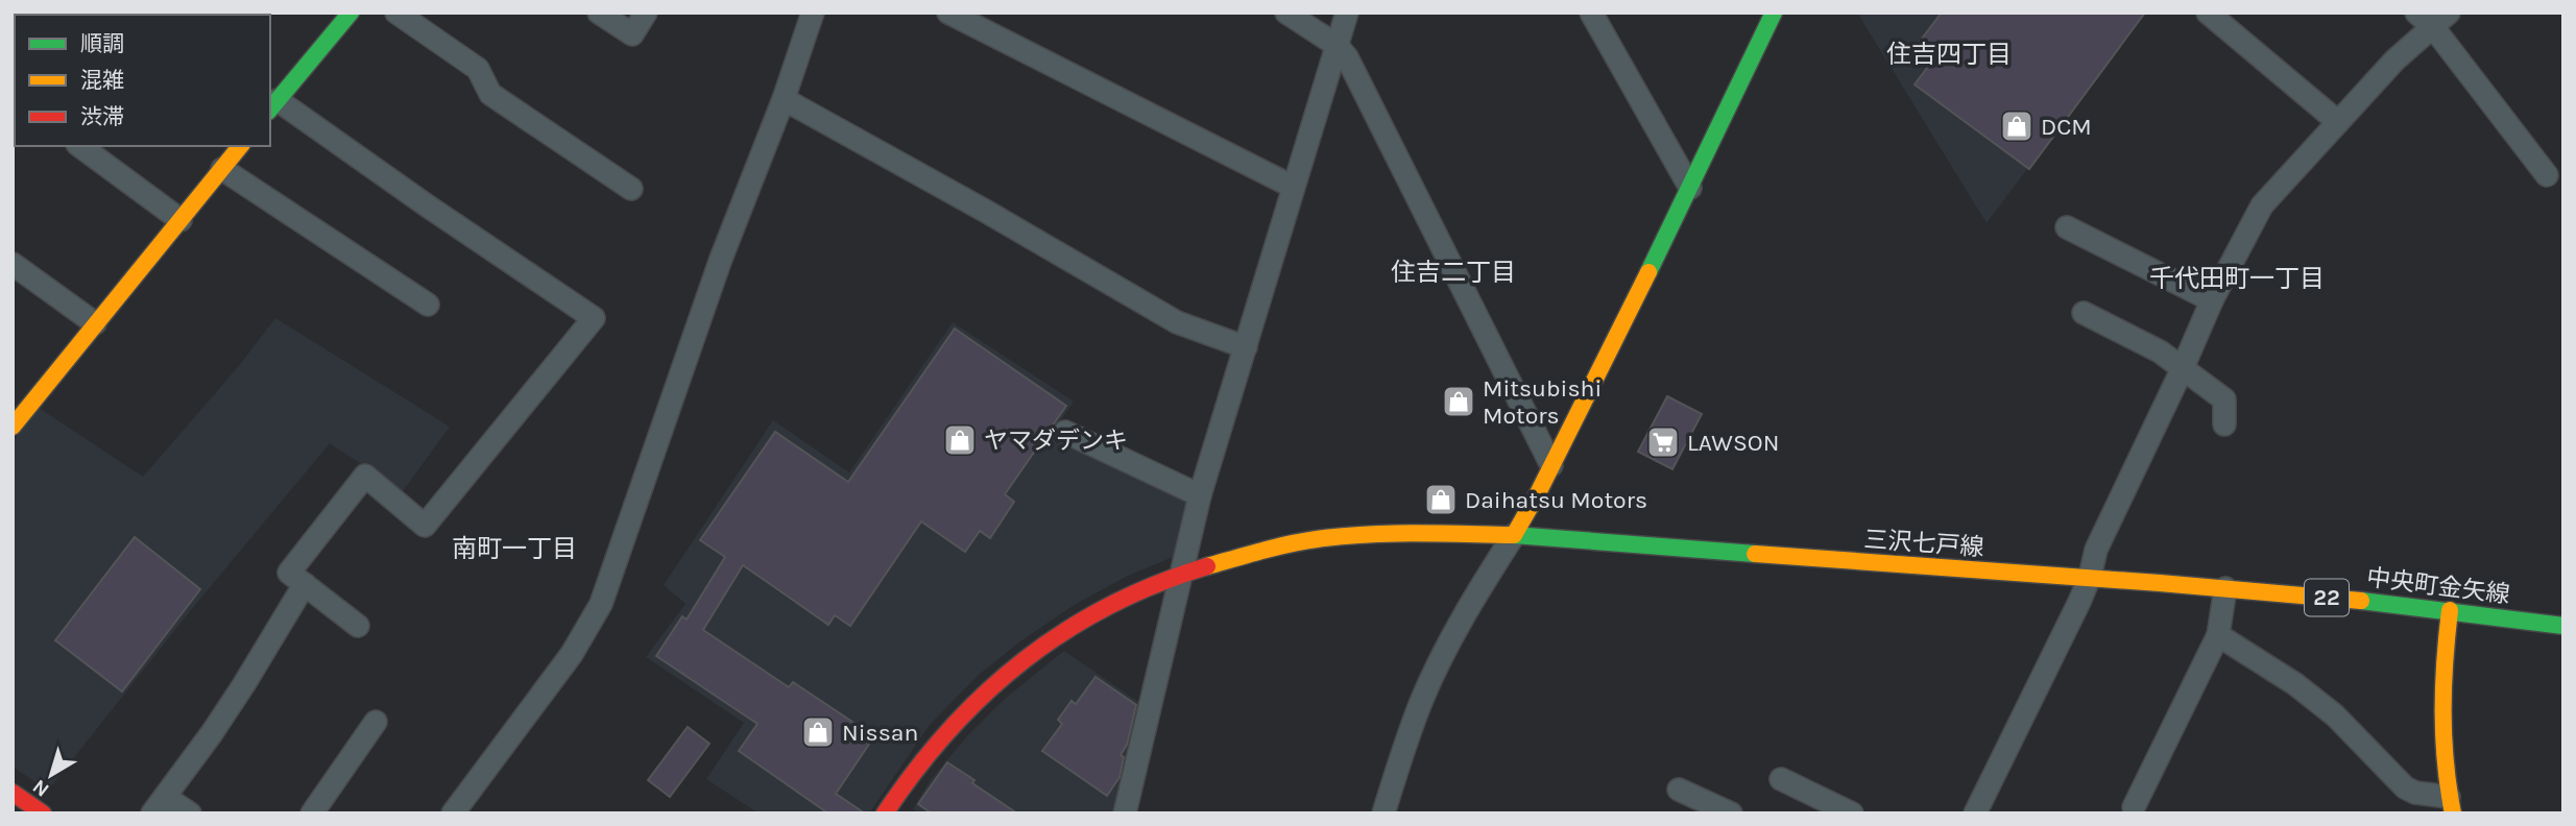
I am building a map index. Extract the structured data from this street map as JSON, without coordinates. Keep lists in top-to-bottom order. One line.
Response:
{"streets":{"street":["三沢七戸線","中央町金矢線","22"]},"crossings":[["三沢七戸線","中央町金矢線"]],"districts":["住吉四丁目","住吉二丁目","千代田町一丁目","南町一丁目"],"places":{"shop":["DCM","Mitsubishi Motors","ヤマダデンキ","Daihatsu Motors","Nissan"],"supermarket":["LAWSON"]},"legend":["順調","混雑","渋滞"],"north":"bottom left"}
